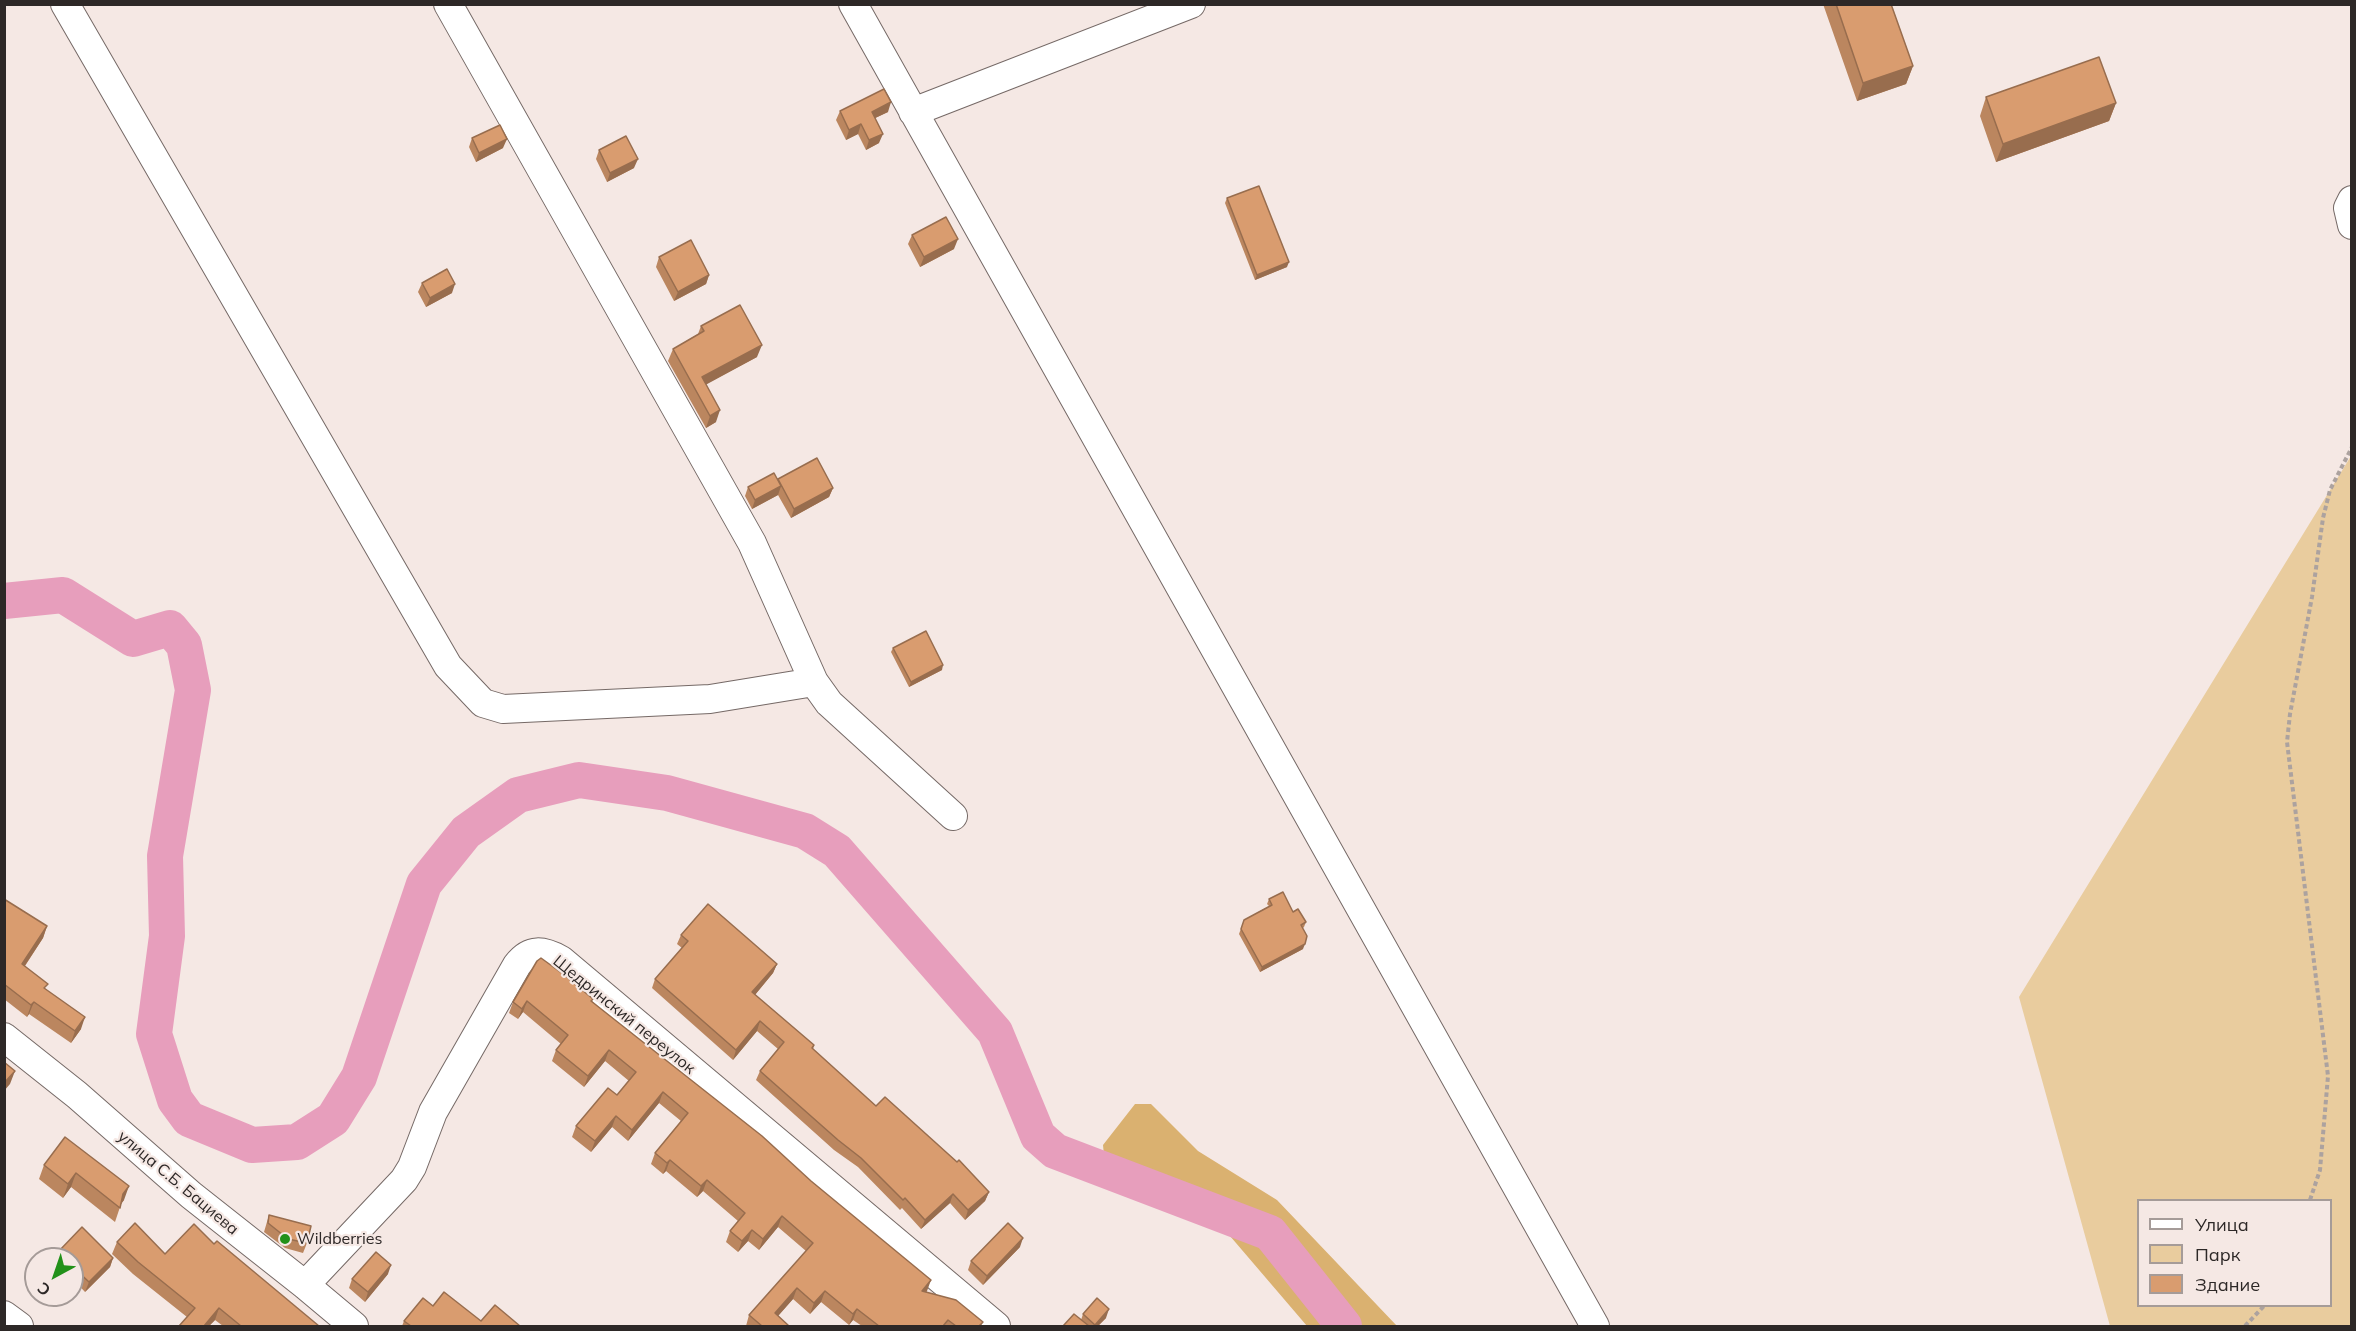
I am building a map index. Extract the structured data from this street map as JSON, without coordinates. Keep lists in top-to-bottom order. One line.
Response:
{"streets":{"street":["Щедринский переулок","улица С.Б. Бациева"]},"crossings":[["Щедринский переулок","улица С.Б. Бациева"]],"places":["Wildberries"],"legend":["Улица","Парк","Здание"],"north":"bottom left"}
